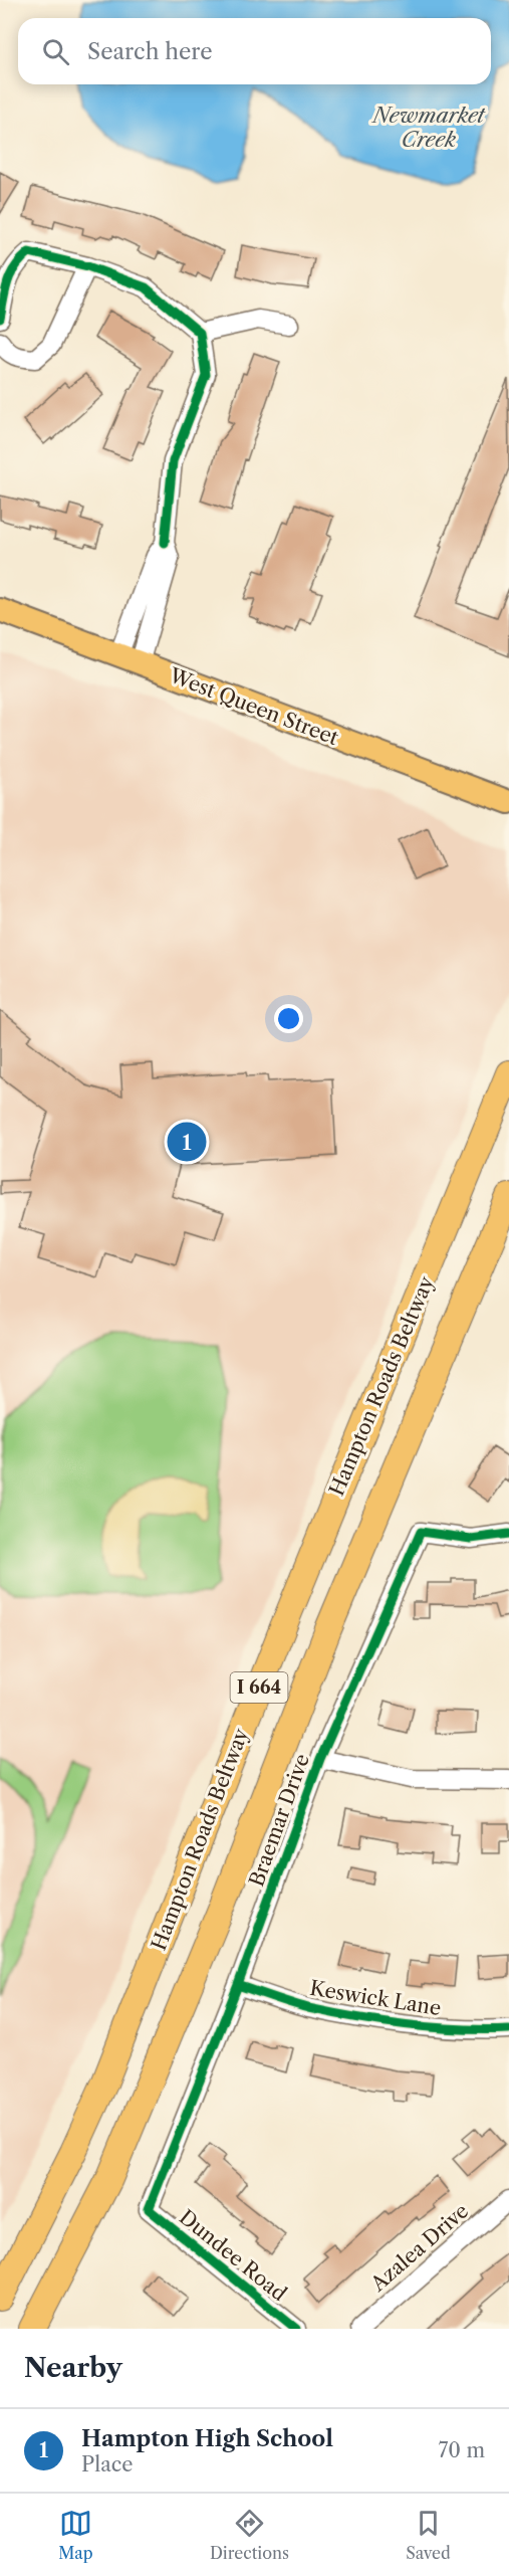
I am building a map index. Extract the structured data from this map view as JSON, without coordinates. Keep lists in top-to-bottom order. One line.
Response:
{"streets":{"highway":["Hampton Roads Beltway","I 664"],"main road":["West Queen Street"],"street":["Braemar Drive","Keswick Lane","Azalea Drive","Dundee Road"]},"crossings":[["Braemar Drive","Keswick Lane"],["Braemar Drive","Dundee Road"]],"water":["Newmarket Creek"],"page":{"search":"Search here","pins":"1","heading":"Nearby","list":[{"mark":"1","name":"Hampton High School","note":"Place","value":"70 m"}],"nav":["Map","Directions","Saved"]}}
